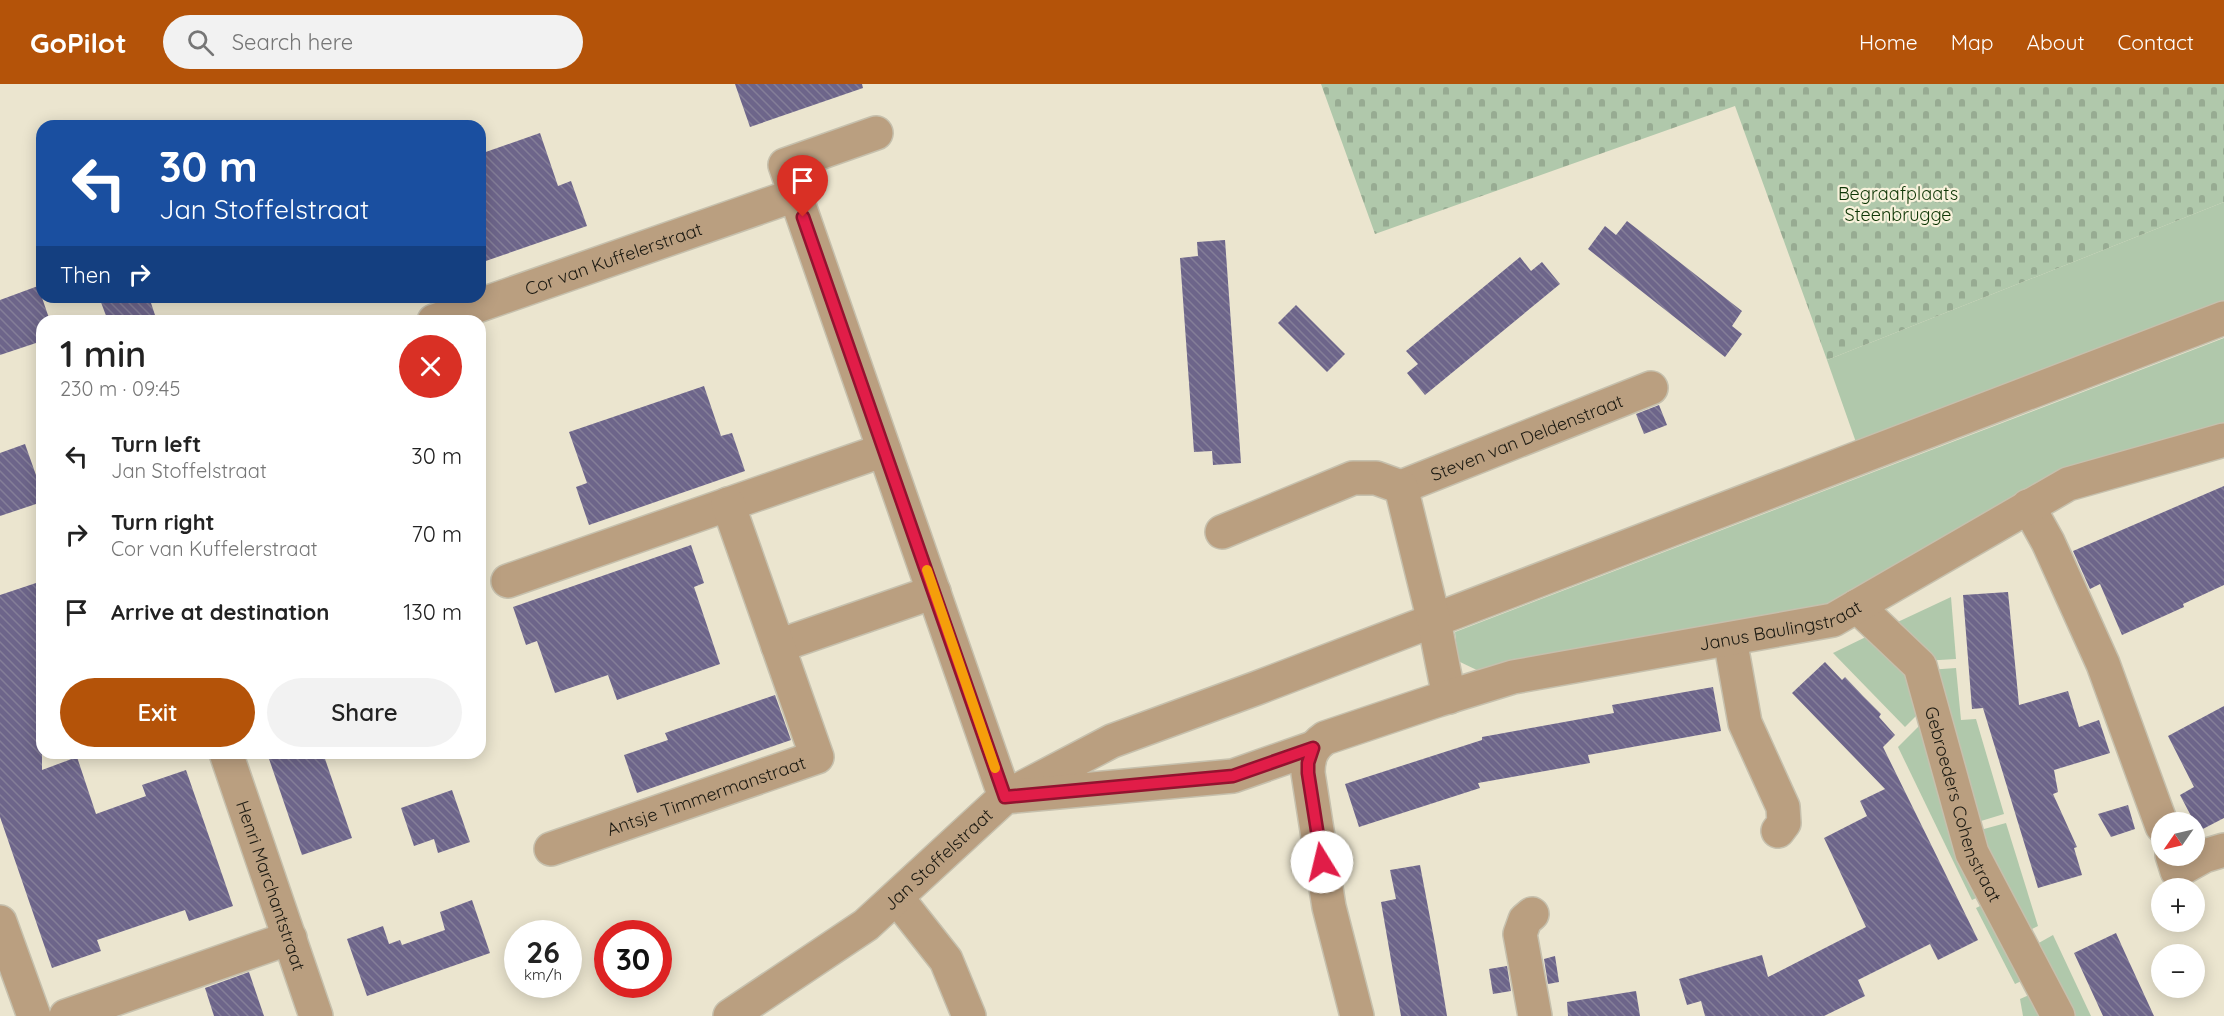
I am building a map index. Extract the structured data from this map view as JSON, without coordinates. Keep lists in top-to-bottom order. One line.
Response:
{"streets":{"street":["Cor van Kuffelerstraat","Steven van Deldenstraat","Janus Baulingstraat","Antsje Timmermanstraat","Gebroeders Cohenstraat","Jan Stoffelstraat","Henri Marchantstraat"]},"crossings":[["Janus Baulingstraat","Gebroeders Cohenstraat"],["Janus Baulingstraat","Jan Stoffelstraat"]],"parks":["Begraafplaats Steenbrugge"],"north":"bottom left","page":{"header":"GoPilot","search":"Search here","nav":["Home","Map","About","Contact"],"turn":["30 m","Jan Stoffelstraat"],"then":"Then","heading":["1 min","230 m · 09:45"],"list":[{"name":"Turn left","note":"Jan Stoffelstraat","value":"30 m"},{"name":"Turn right","note":"Cor van Kuffelerstraat","value":"70 m"},{"name":"Arrive at destination","value":"130 m"}],"buttons":["Exit","Share"],"map_buttons":["+","−"],"speed":"26 km/h","limit":"30"}}
